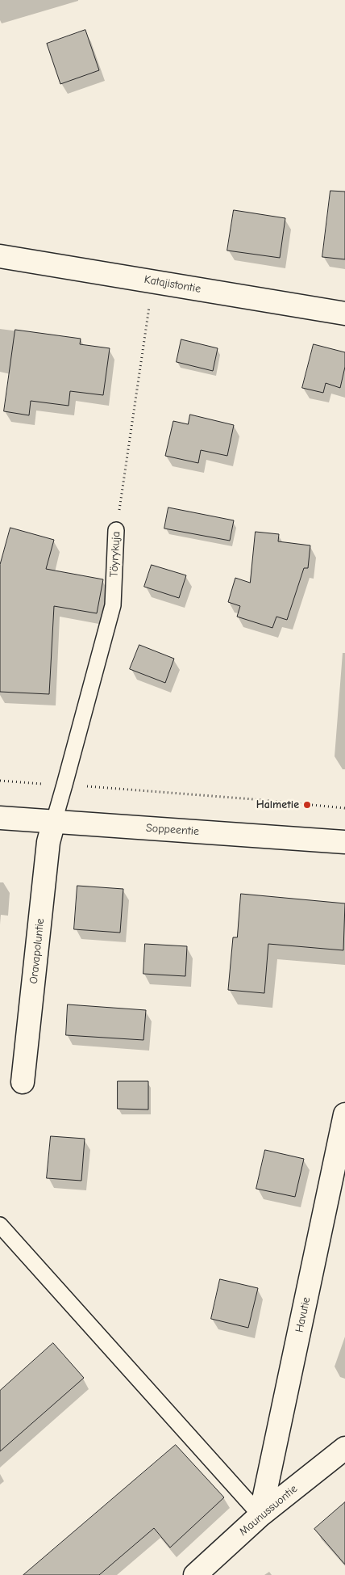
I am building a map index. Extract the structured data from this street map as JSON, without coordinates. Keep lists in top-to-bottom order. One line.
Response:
{"streets":{"street":["Katajistontie","Soppeentie","Oravapoluntie","Havutie","Maunussuontie"],"lane":["Töyrykuja"]},"crossings":[["Katajistontie","Töyrykuja"],["Töyrykuja","Soppeentie"],["Töyrykuja","Oravapoluntie"],["Soppeentie","Oravapoluntie"],["Havutie","Maunussuontie"]],"places":["Halmetie"]}
